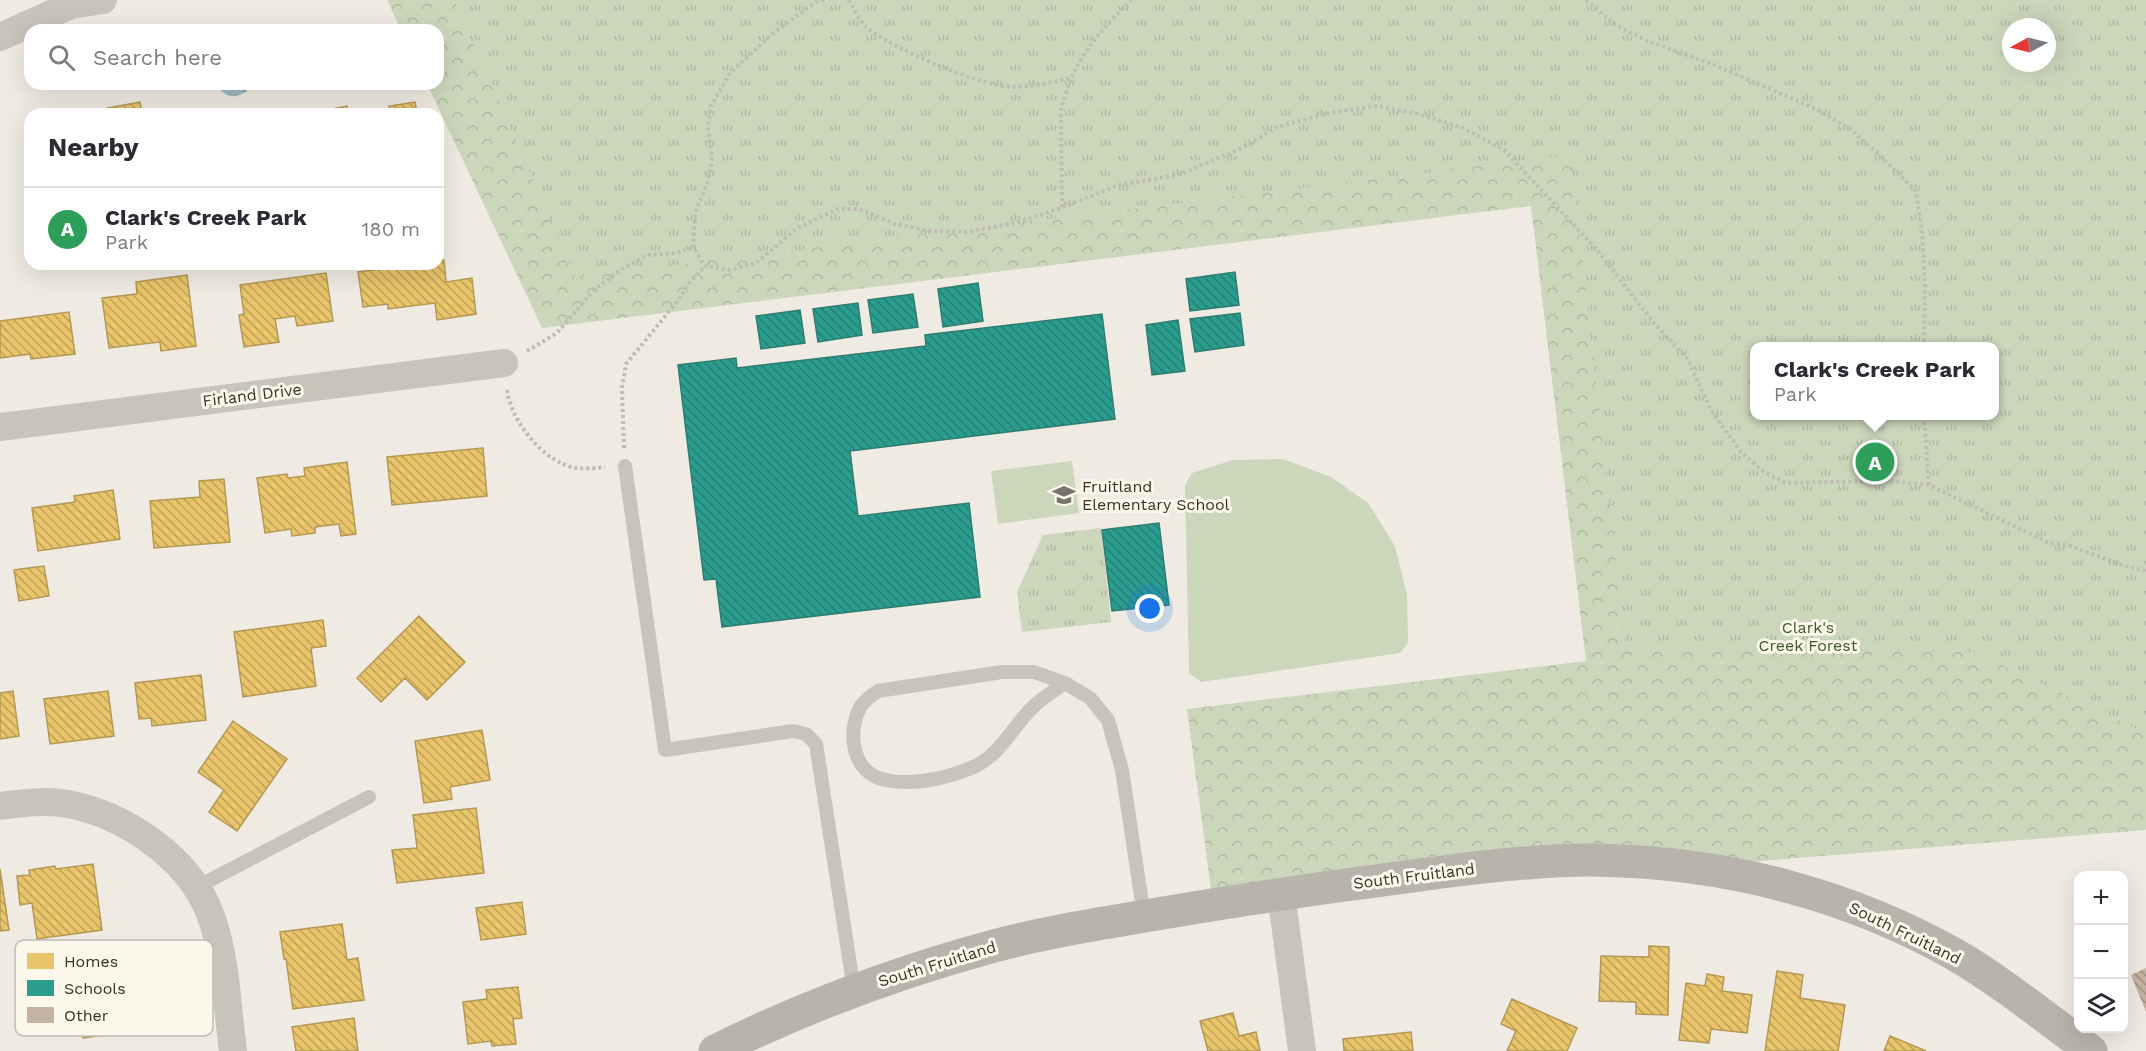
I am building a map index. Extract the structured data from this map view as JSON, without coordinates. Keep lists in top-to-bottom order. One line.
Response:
{"streets":{"street":["Firland Drive","South Fruitland"]},"parks":["Clark's Creek Forest"],"places":{"school or university":["Fruitland Elementary School"]},"legend":["Homes","Schools","Other"],"north":"left","page":{"search":"Search here","heading":"Nearby","list":[{"mark":"A","name":"Clark's Creek Park","note":"Park","value":"180 m"}],"popup":["Clark's Creek Park","Park"],"pins":"A","map_buttons":["+","−"]}}
